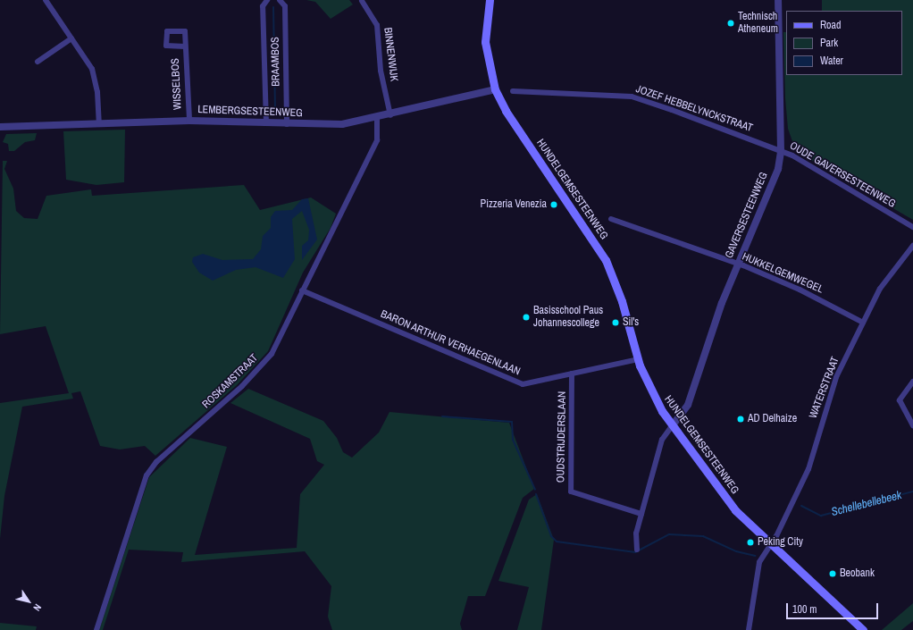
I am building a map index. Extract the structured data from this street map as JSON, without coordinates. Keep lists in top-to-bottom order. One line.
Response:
{"streets":{"main road":["HUNDELGEMSESTEENWEG"],"street":["BINNENWIJK","BRAAMBOS","WISSELBOS","JOZEF HEBBELYNCKSTRAAT","LEMBERGSESTEENWEG","OUDE GAVERSESTEENWEG","GAVERSESTEENWEG","HUKKELGEMWEGEL","BARON ARTHUR VERHAEGENLAAN","ROSKAMSTRAAT","WATERSTRAAT","OUDSTRIJDERSLAAN"]},"crossings":[["BINNENWIJK","LEMBERGSESTEENWEG"],["BRAAMBOS","LEMBERGSESTEENWEG"],["WISSELBOS","LEMBERGSESTEENWEG"],["JOZEF HEBBELYNCKSTRAAT","OUDE GAVERSESTEENWEG"],["JOZEF HEBBELYNCKSTRAAT","GAVERSESTEENWEG"],["LEMBERGSESTEENWEG","HUNDELGEMSESTEENWEG"],["LEMBERGSESTEENWEG","ROSKAMSTRAAT"],["OUDE GAVERSESTEENWEG","GAVERSESTEENWEG"],["HUNDELGEMSESTEENWEG","GAVERSESTEENWEG"],["HUNDELGEMSESTEENWEG","BARON ARTHUR VERHAEGENLAAN"],["HUNDELGEMSESTEENWEG","WATERSTRAAT"],["GAVERSESTEENWEG","HUKKELGEMWEGEL"],["HUKKELGEMWEGEL","WATERSTRAAT"],["BARON ARTHUR VERHAEGENLAAN","ROSKAMSTRAAT"],["BARON ARTHUR VERHAEGENLAAN","OUDSTRIJDERSLAAN"]],"water":["Schellebellebeek"],"places":["Technisch Atheneum","Pizzeria Venezia","Basisschool Paus Johannescollege","Sil's","AD Delhaize","Peking City","Beobank"],"legend":["Road","Park","Water"],"scale_bar":"100 m","north":"bottom right"}
